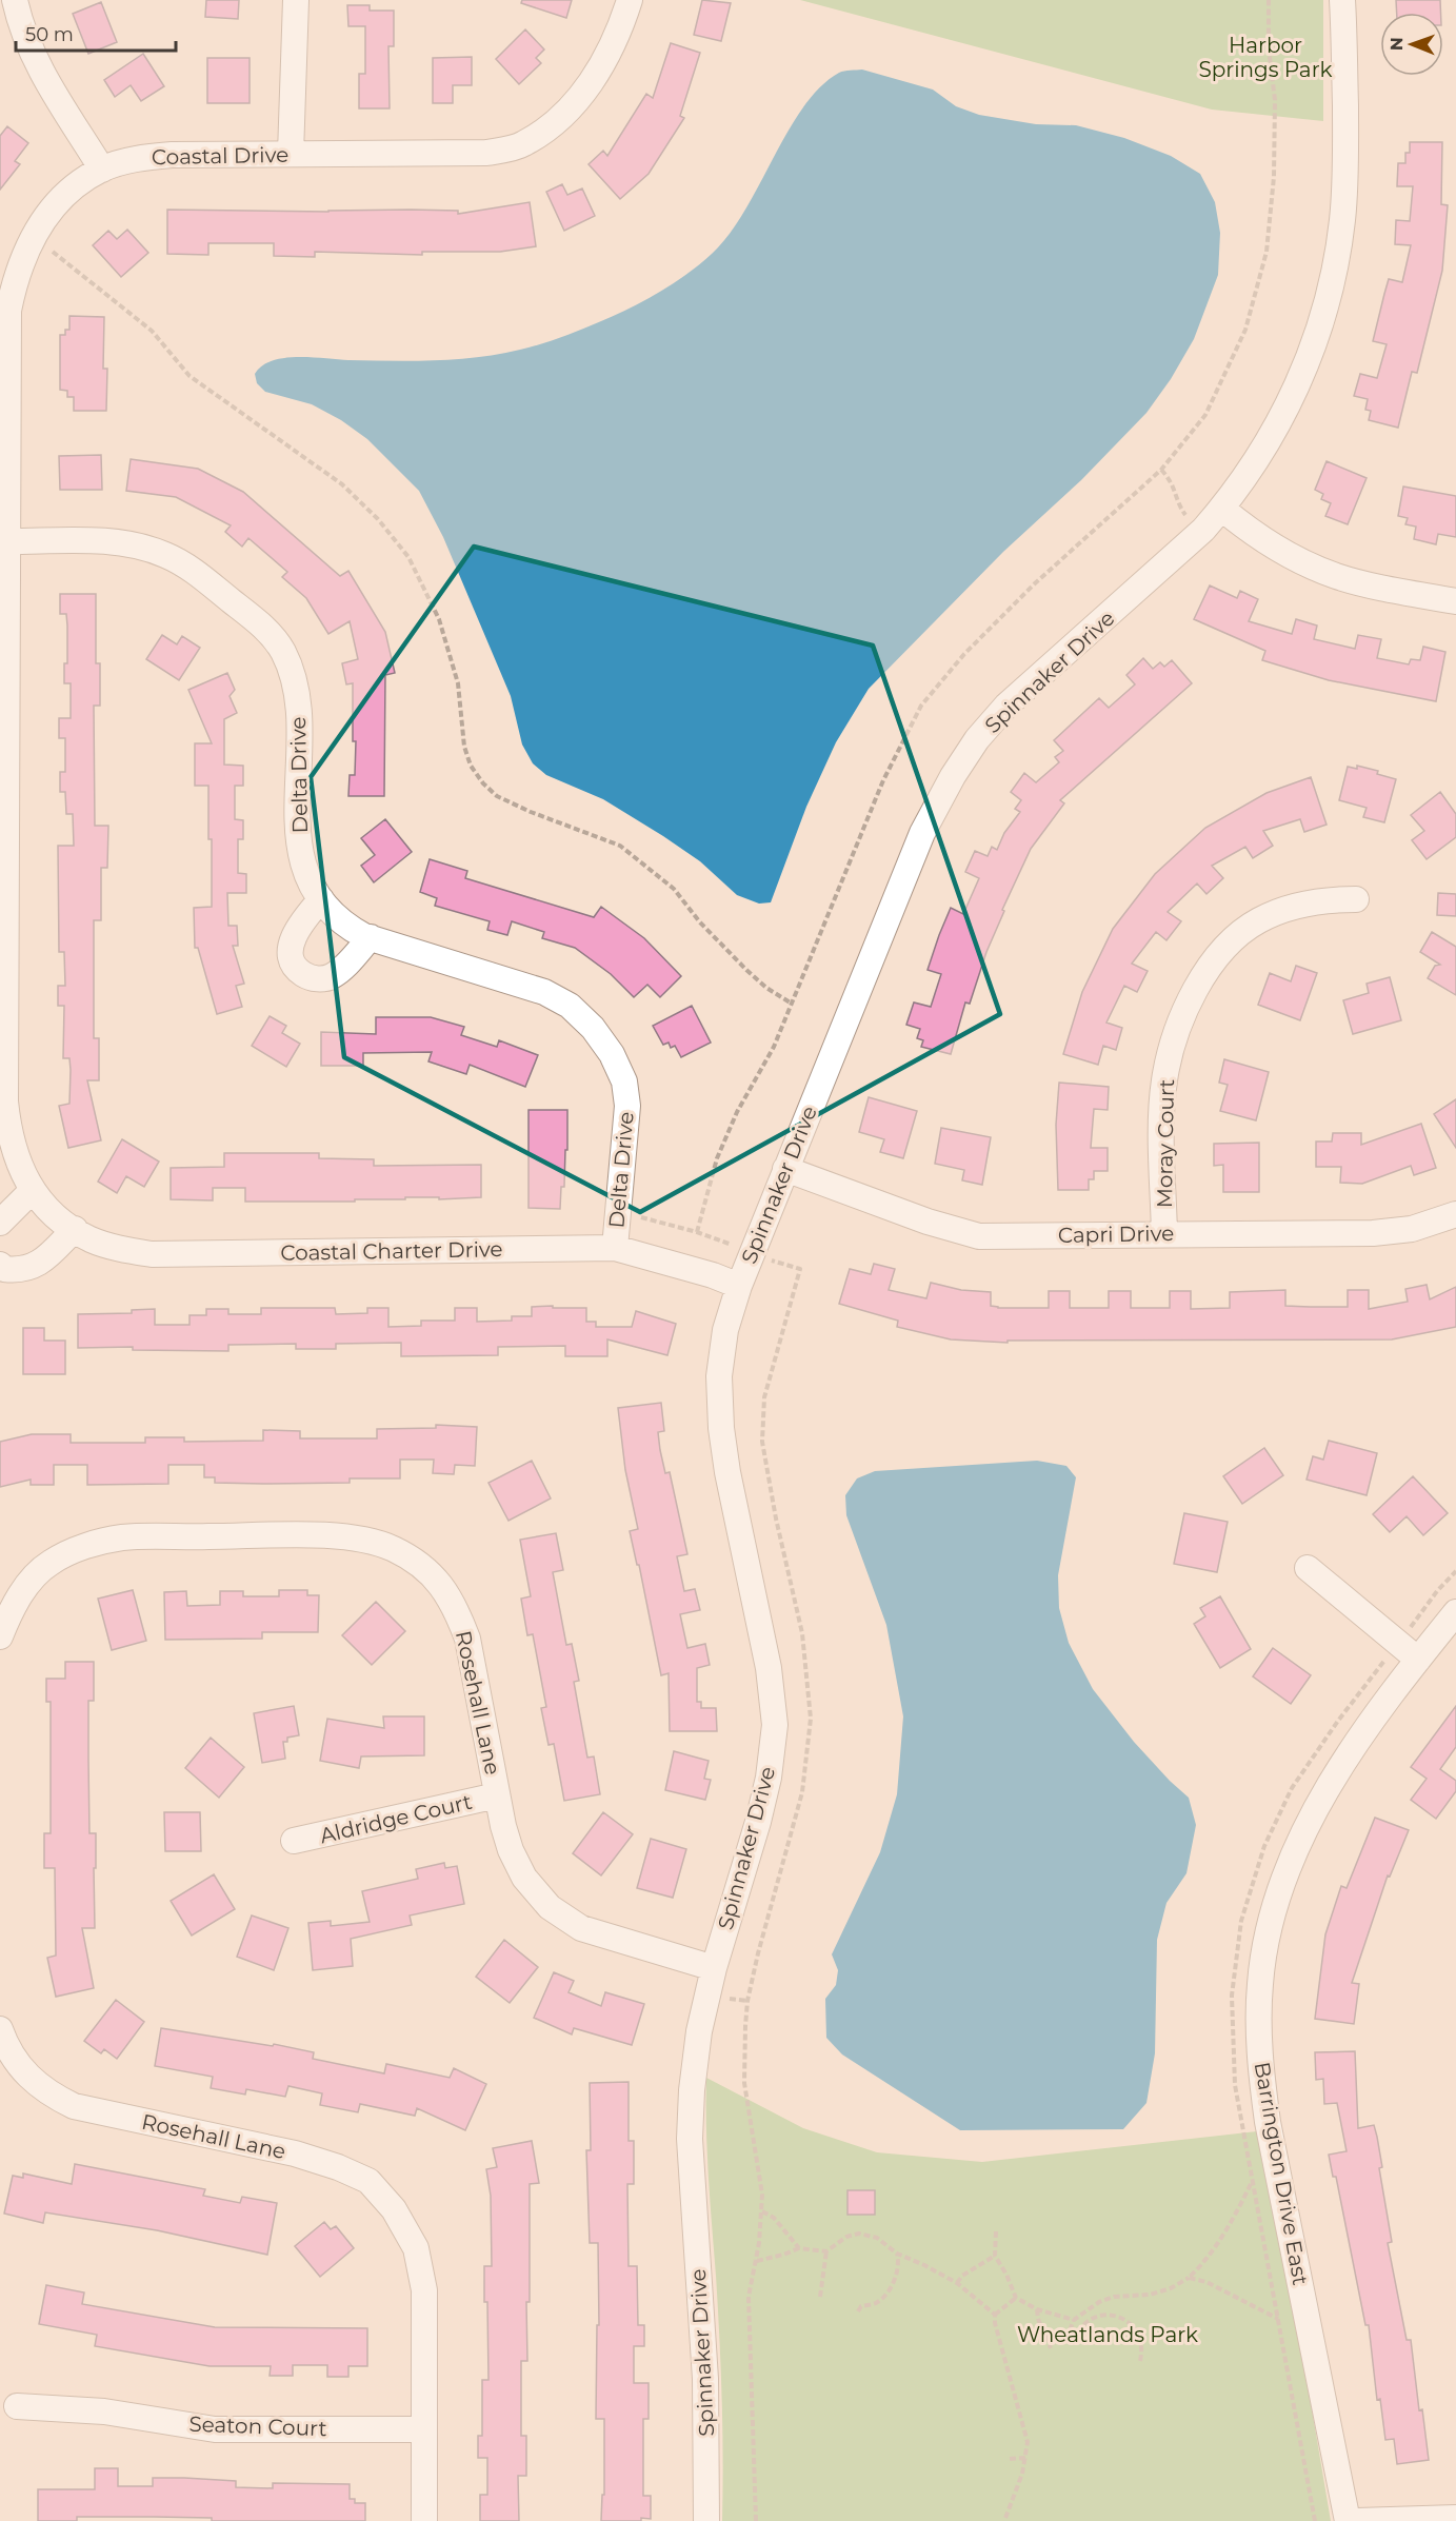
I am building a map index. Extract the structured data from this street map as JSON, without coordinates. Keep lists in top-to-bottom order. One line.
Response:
{"streets":{"street":["Coastal Drive","Spinnaker Drive","Delta Drive","Moray Court","Capri Drive","Coastal Charter Drive","Rosehall Lane","Aldridge Court","Barrington Drive East","Seaton Court"]},"crossings":[["Coastal Drive","Delta Drive"],["Coastal Drive","Coastal Charter Drive"],["Spinnaker Drive","Capri Drive"],["Spinnaker Drive","Coastal Charter Drive"],["Spinnaker Drive","Rosehall Lane"],["Delta Drive","Coastal Charter Drive"],["Moray Court","Capri Drive"],["Rosehall Lane","Aldridge Court"],["Rosehall Lane","Seaton Court"]],"parks":["Harbor Springs Park","Wheatlands Park"],"scale_bar":"50 m","north":"left"}
